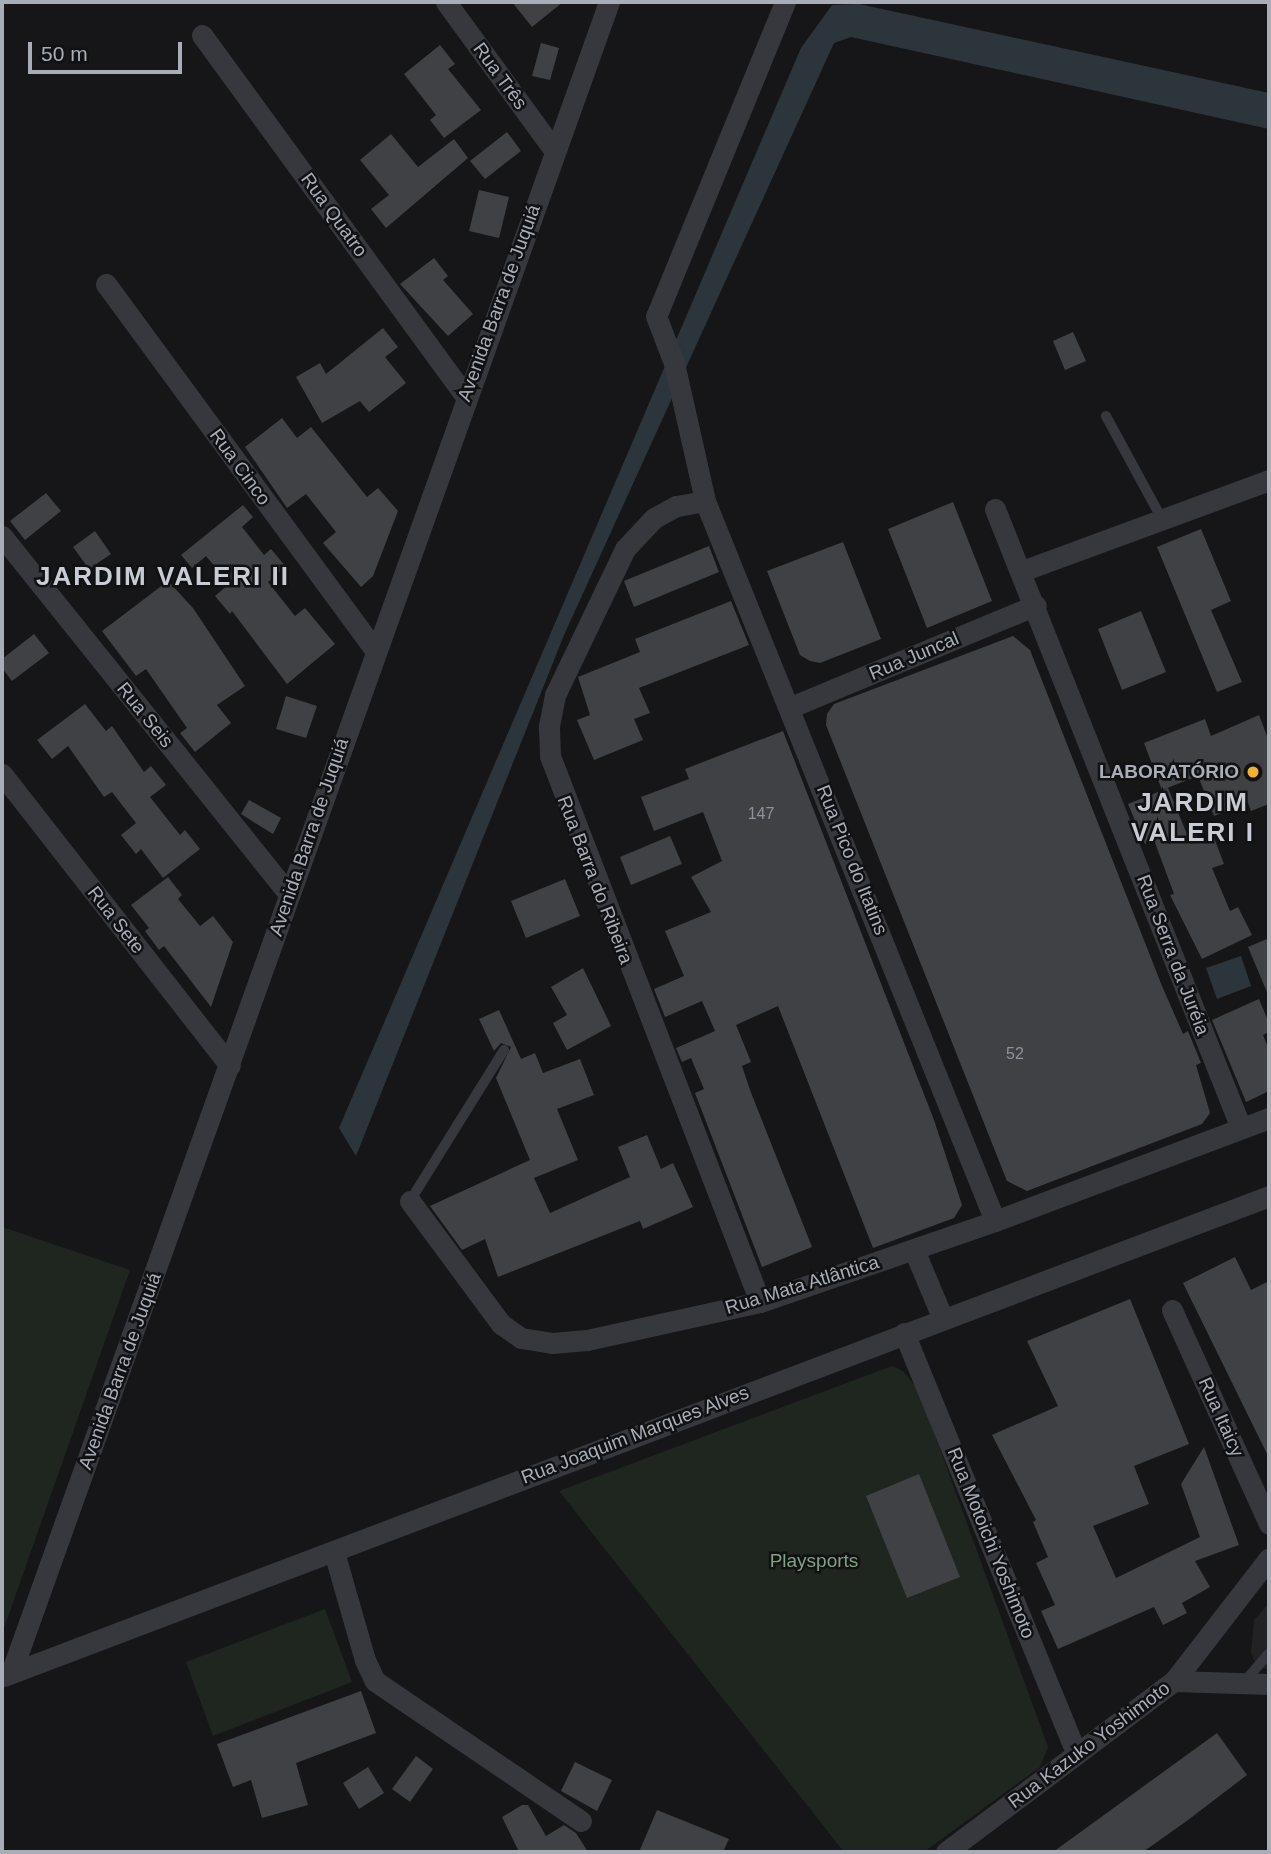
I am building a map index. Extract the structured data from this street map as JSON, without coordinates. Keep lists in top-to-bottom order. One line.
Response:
{"streets":{"street":["Rua Três","Rua Quatro","Avenida Barra de Juquiá","Rua Cinco","Rua Juncal","Rua Seis","Rua Pico do Itatins","Rua Barra do Ribeira","Rua Sete","Rua Serra da Juréia","Rua Mata Atlântica","Rua Itaicy","Rua Joaquim Marques Alves","Rua Motoichi Yoshimoto","Rua Kazuko Yoshimoto"]},"crossings":[["Rua Três","Avenida Barra de Juquiá"],["Rua Quatro","Avenida Barra de Juquiá"],["Avenida Barra de Juquiá","Rua Cinco"],["Avenida Barra de Juquiá","Rua Seis"],["Avenida Barra de Juquiá","Rua Sete"],["Avenida Barra de Juquiá","Rua Joaquim Marques Alves"],["Rua Juncal","Rua Pico do Itatins"],["Rua Juncal","Rua Serra da Juréia"],["Rua Pico do Itatins","Rua Barra do Ribeira"],["Rua Pico do Itatins","Rua Mata Atlântica"],["Rua Barra do Ribeira","Rua Mata Atlântica"],["Rua Serra da Juréia","Rua Mata Atlântica"],["Rua Joaquim Marques Alves","Rua Motoichi Yoshimoto"],["Rua Motoichi Yoshimoto","Rua Kazuko Yoshimoto"]],"districts":["JARDIM VALERI II","JARDIM VALERI I"],"parks":["Playsports"],"places":["LABORATÓRIO"],"house_numbers":["147","52"],"scale_bar":"50 m"}
